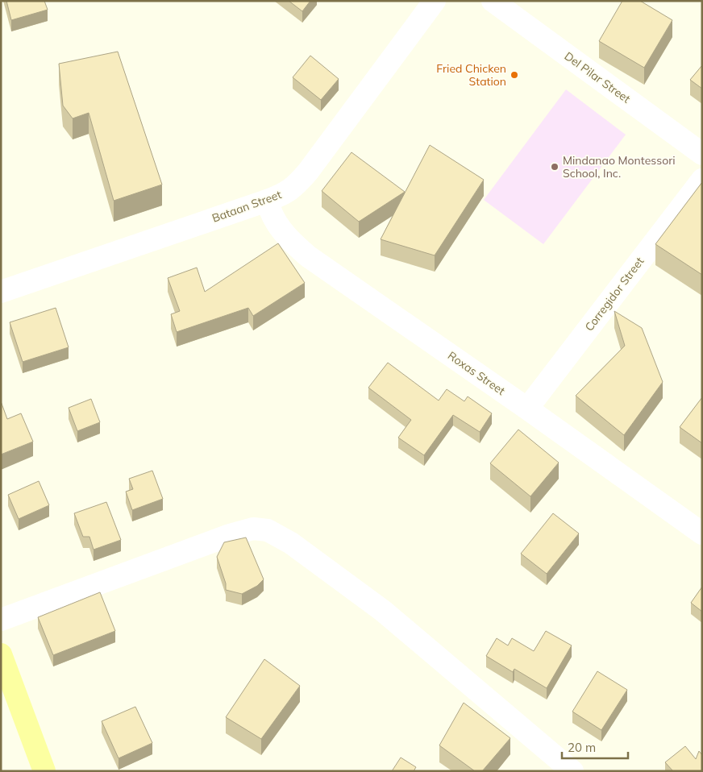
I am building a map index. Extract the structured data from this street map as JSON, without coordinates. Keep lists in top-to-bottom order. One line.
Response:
{"streets":{"street":["Del Pilar Street","Bataan Street","Corregidor Street","Roxas Street"]},"crossings":[["Bataan Street","Roxas Street"],["Corregidor Street","Roxas Street"]],"places":["Fried Chicken Station","Mindanao Montessori School, Inc."],"scale_bar":"20 m"}
